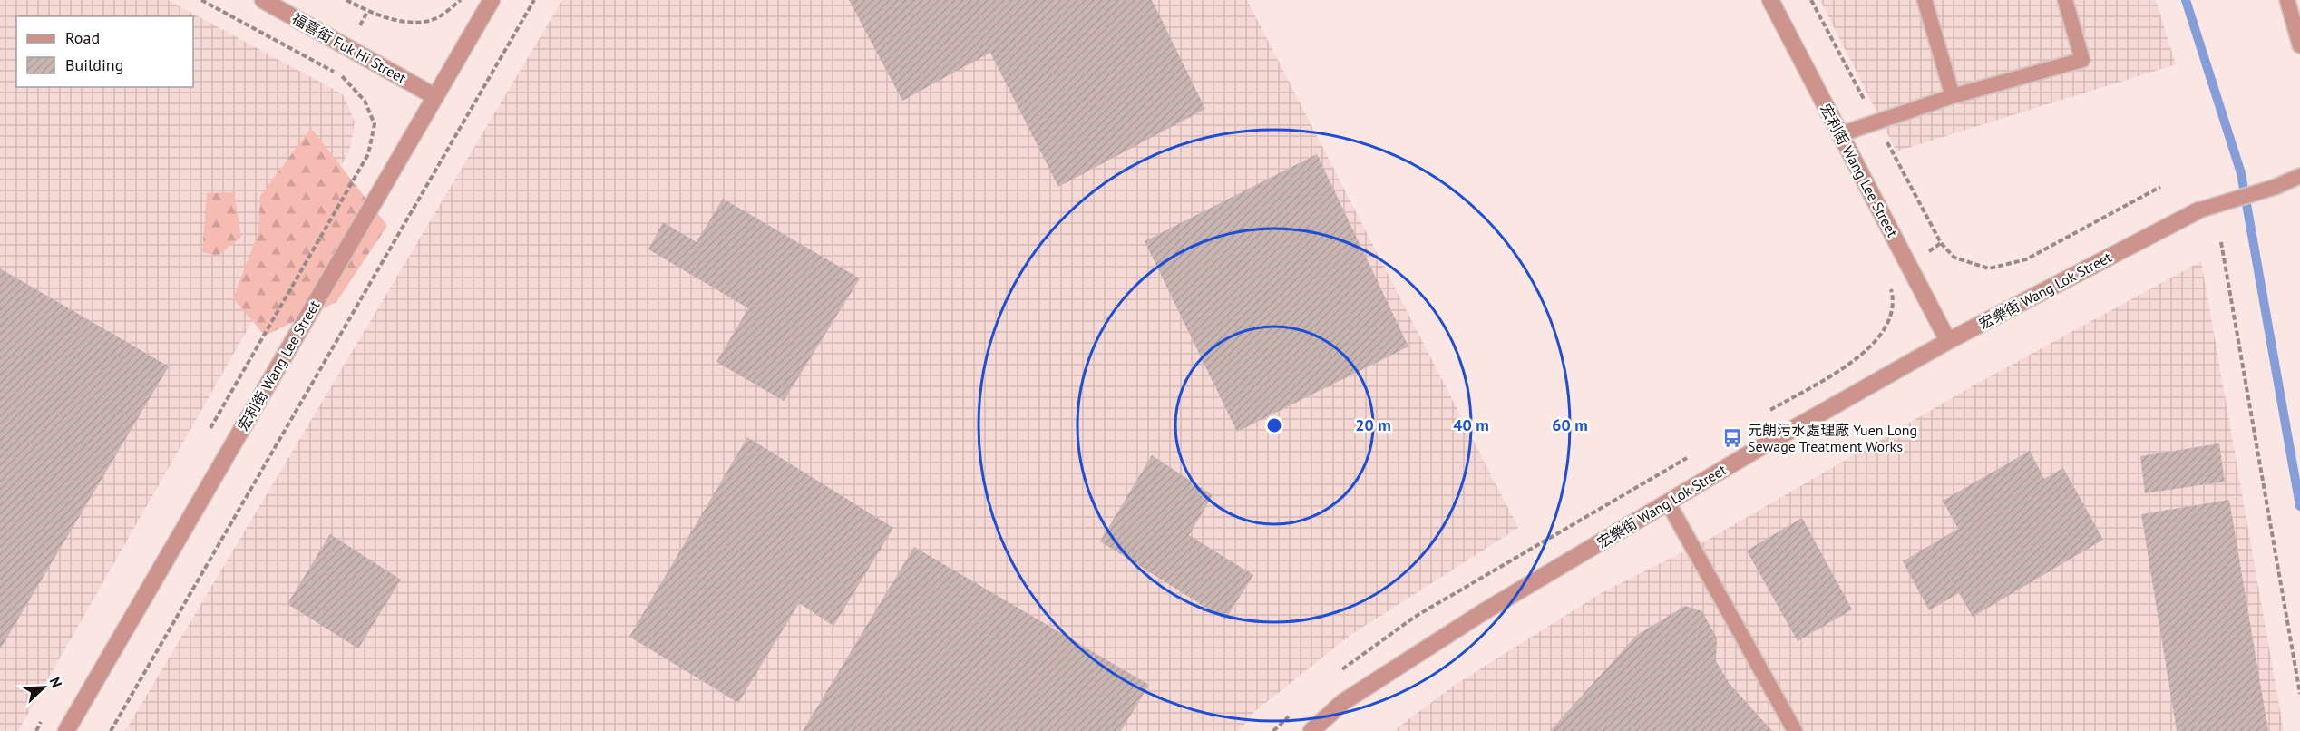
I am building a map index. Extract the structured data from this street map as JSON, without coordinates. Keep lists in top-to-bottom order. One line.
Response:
{"streets":{"street":["福喜街 Fuk Hi Street","宏利街 Wang Lee Street","宏樂街 Wang Lok Street"]},"crossings":[["福喜街 Fuk Hi Street","宏利街 Wang Lee Street"],["宏利街 Wang Lee Street","宏樂街 Wang Lok Street"]],"places":{"bus stop":["元朗污水處理廠 Yuen Long Sewage Treatment Works"]},"legend":["Road","Building"],"north":"top right","rings":["20 m","40 m","60 m"]}
